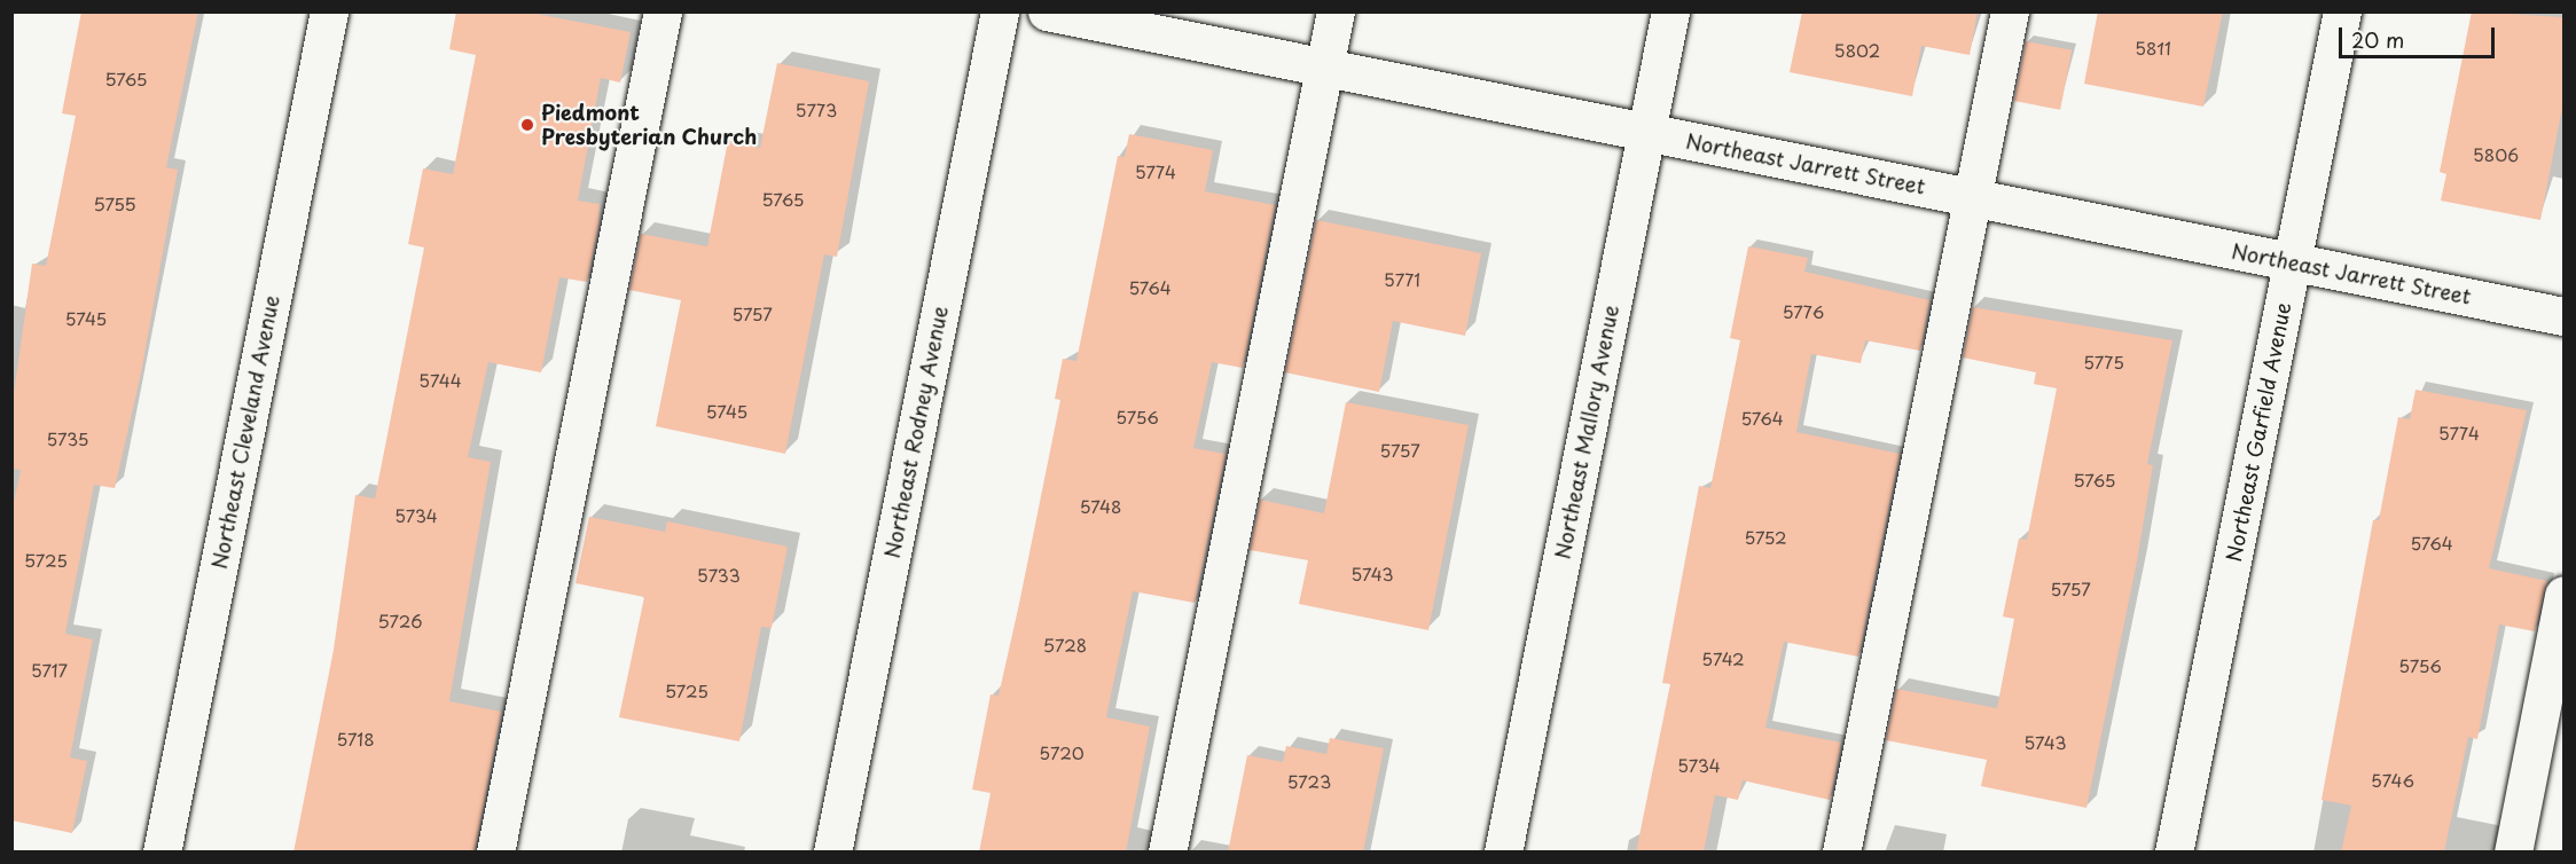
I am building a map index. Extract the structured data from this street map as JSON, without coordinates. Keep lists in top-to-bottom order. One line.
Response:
{"streets":{"street":["Northeast Jarrett Street","Northeast Cleveland Avenue","Northeast Rodney Avenue","Northeast Mallory Avenue","Northeast Garfield Avenue"]},"crossings":[["Northeast Jarrett Street","Northeast Mallory Avenue"],["Northeast Jarrett Street","Northeast Garfield Avenue"]],"places":["Piedmont Presbyterian Church"],"house_numbers":["5811","5802","5765","5773","5806","5774","5765","5755","5771","5764","5776","5757","5745","5775","5744","5745","5756","5764","5774","5735","5757","5765","5748","5734","5752","5764","5725","5743","5733","5757","5726","5728","5742","5756","5717","5725","5718","5743","5720","5734","5746","5723"],"scale_bar":"20 m"}
